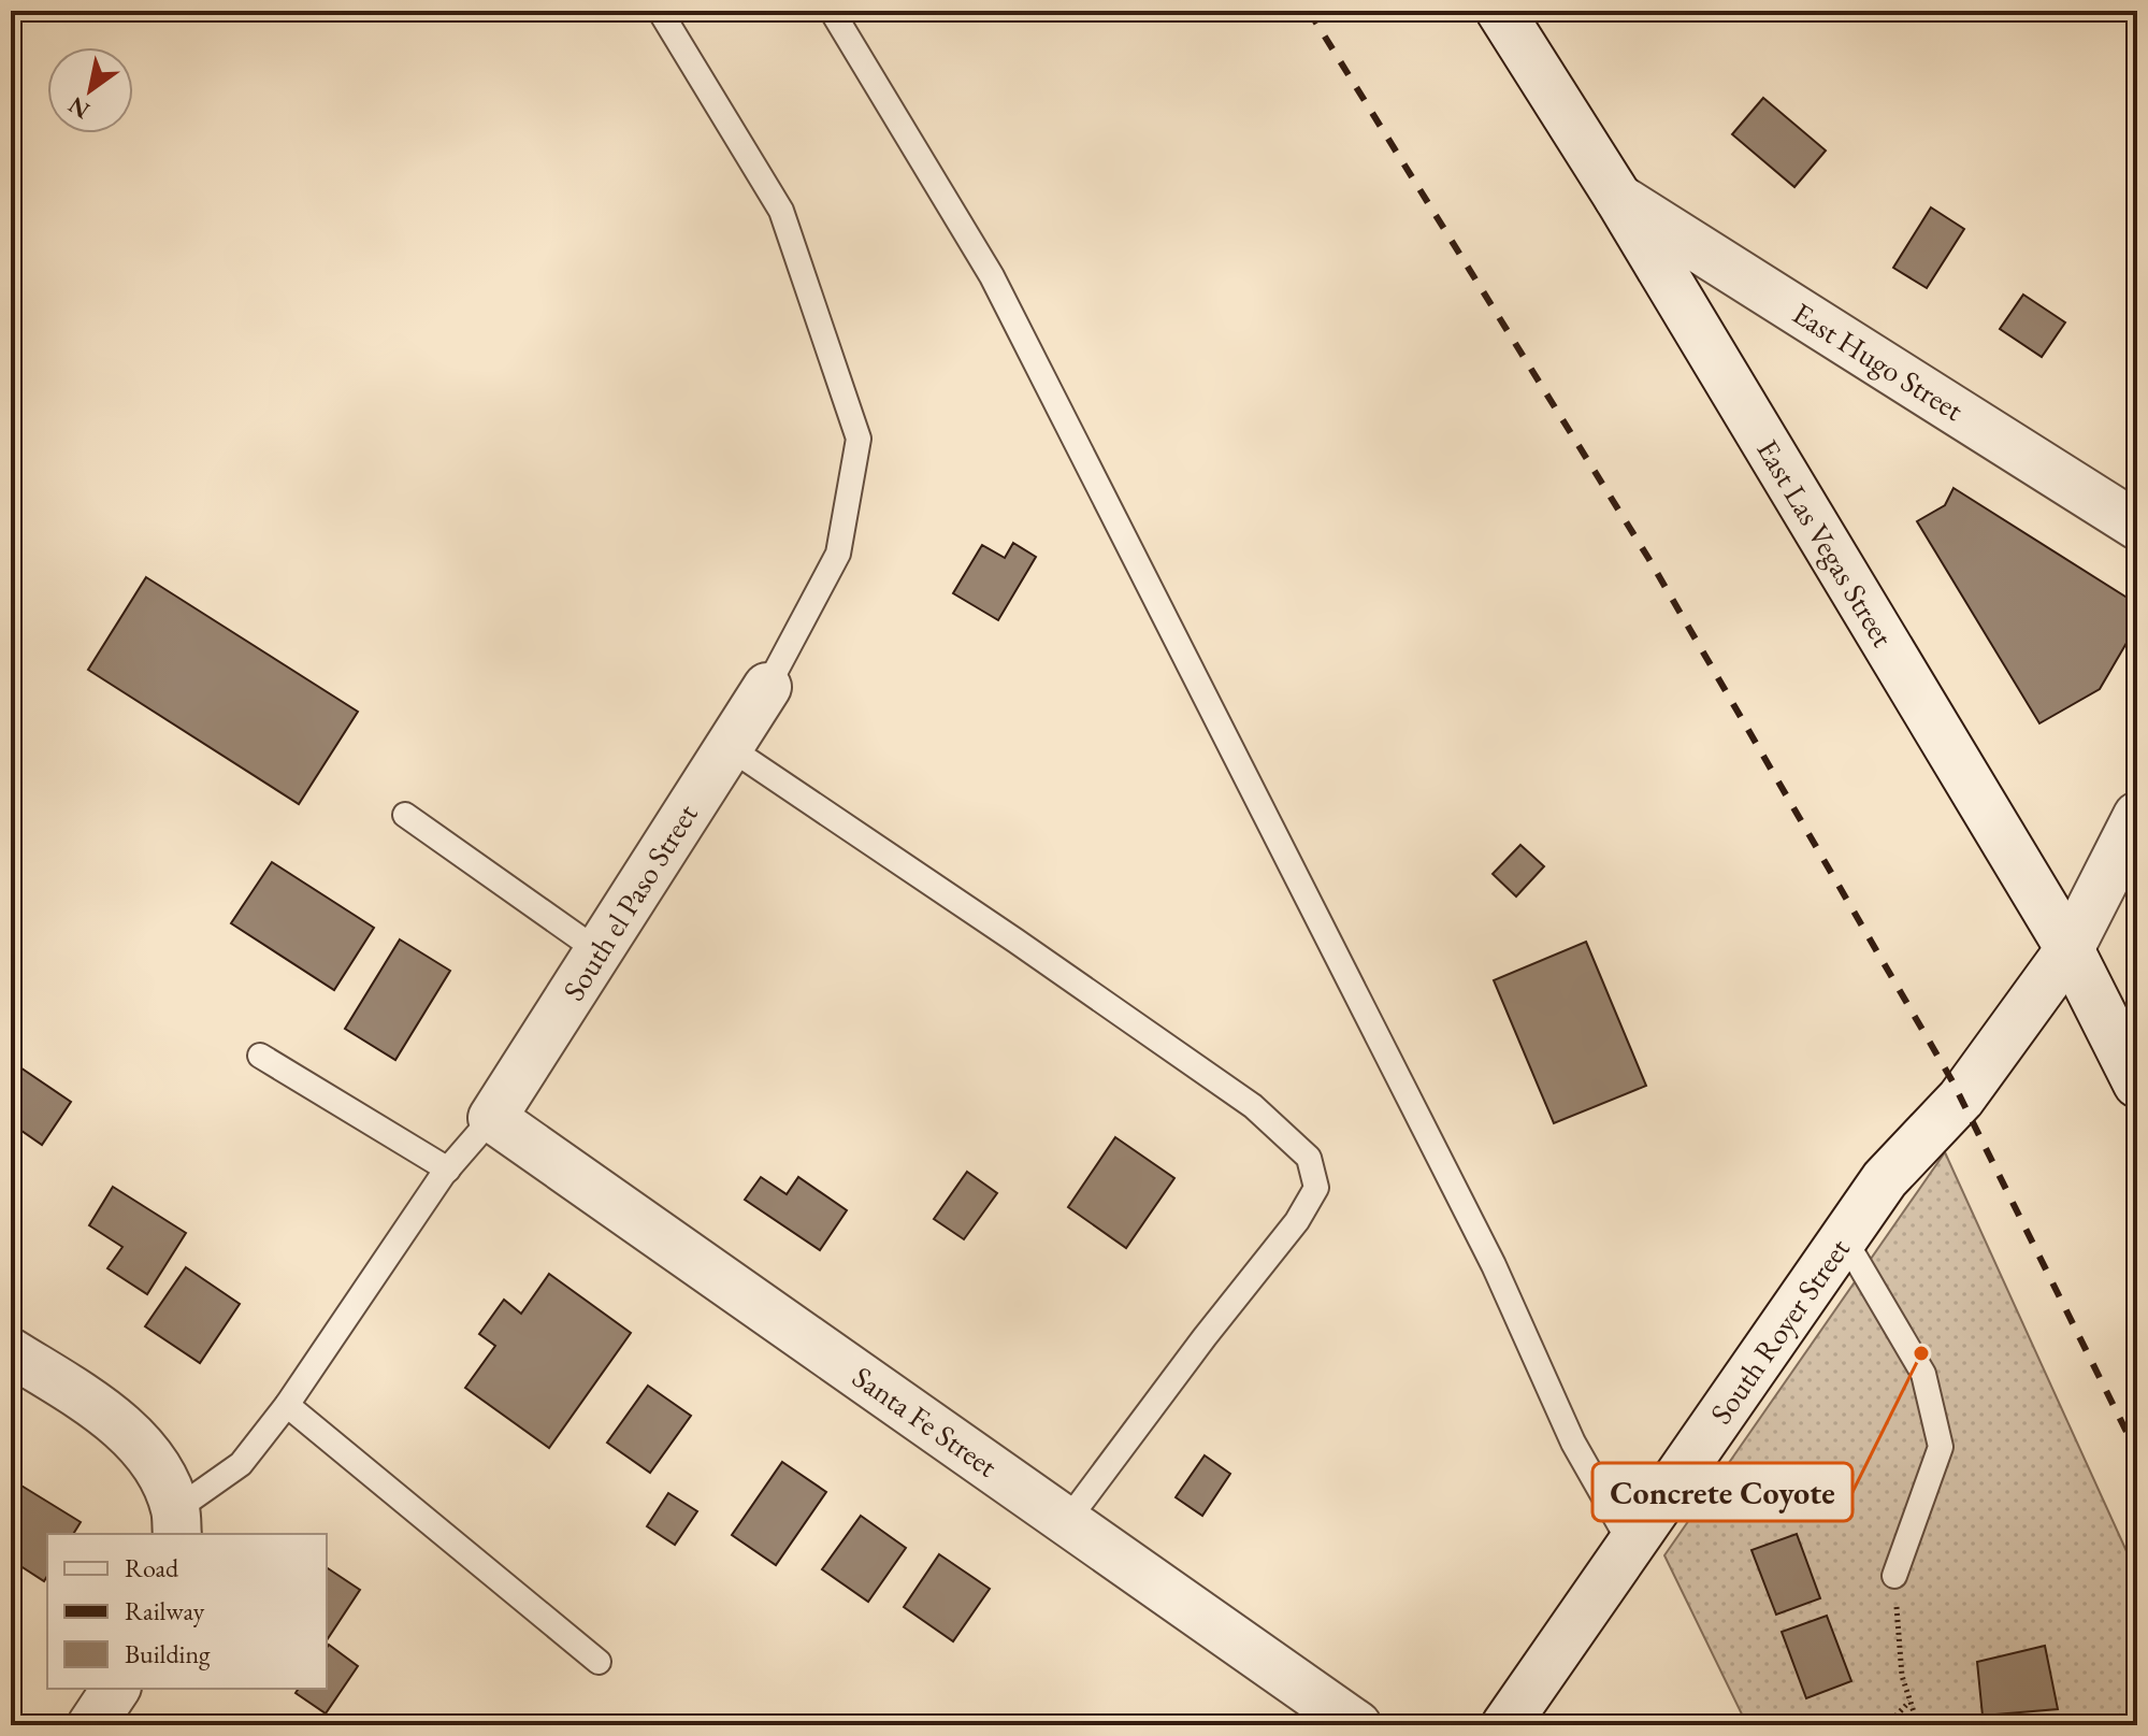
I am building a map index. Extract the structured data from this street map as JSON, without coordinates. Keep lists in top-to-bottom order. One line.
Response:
{"streets":{"street":["East Hugo Street","East Las Vegas Street","South el Paso Street","South Royer Street","Santa Fe Street"]},"crossings":[["East Hugo Street","East Las Vegas Street"],["East Las Vegas Street","South Royer Street"],["South el Paso Street","Santa Fe Street"]],"places":["Concrete Coyote"],"legend":["Road","Railway","Building"],"north":"bottom left"}
